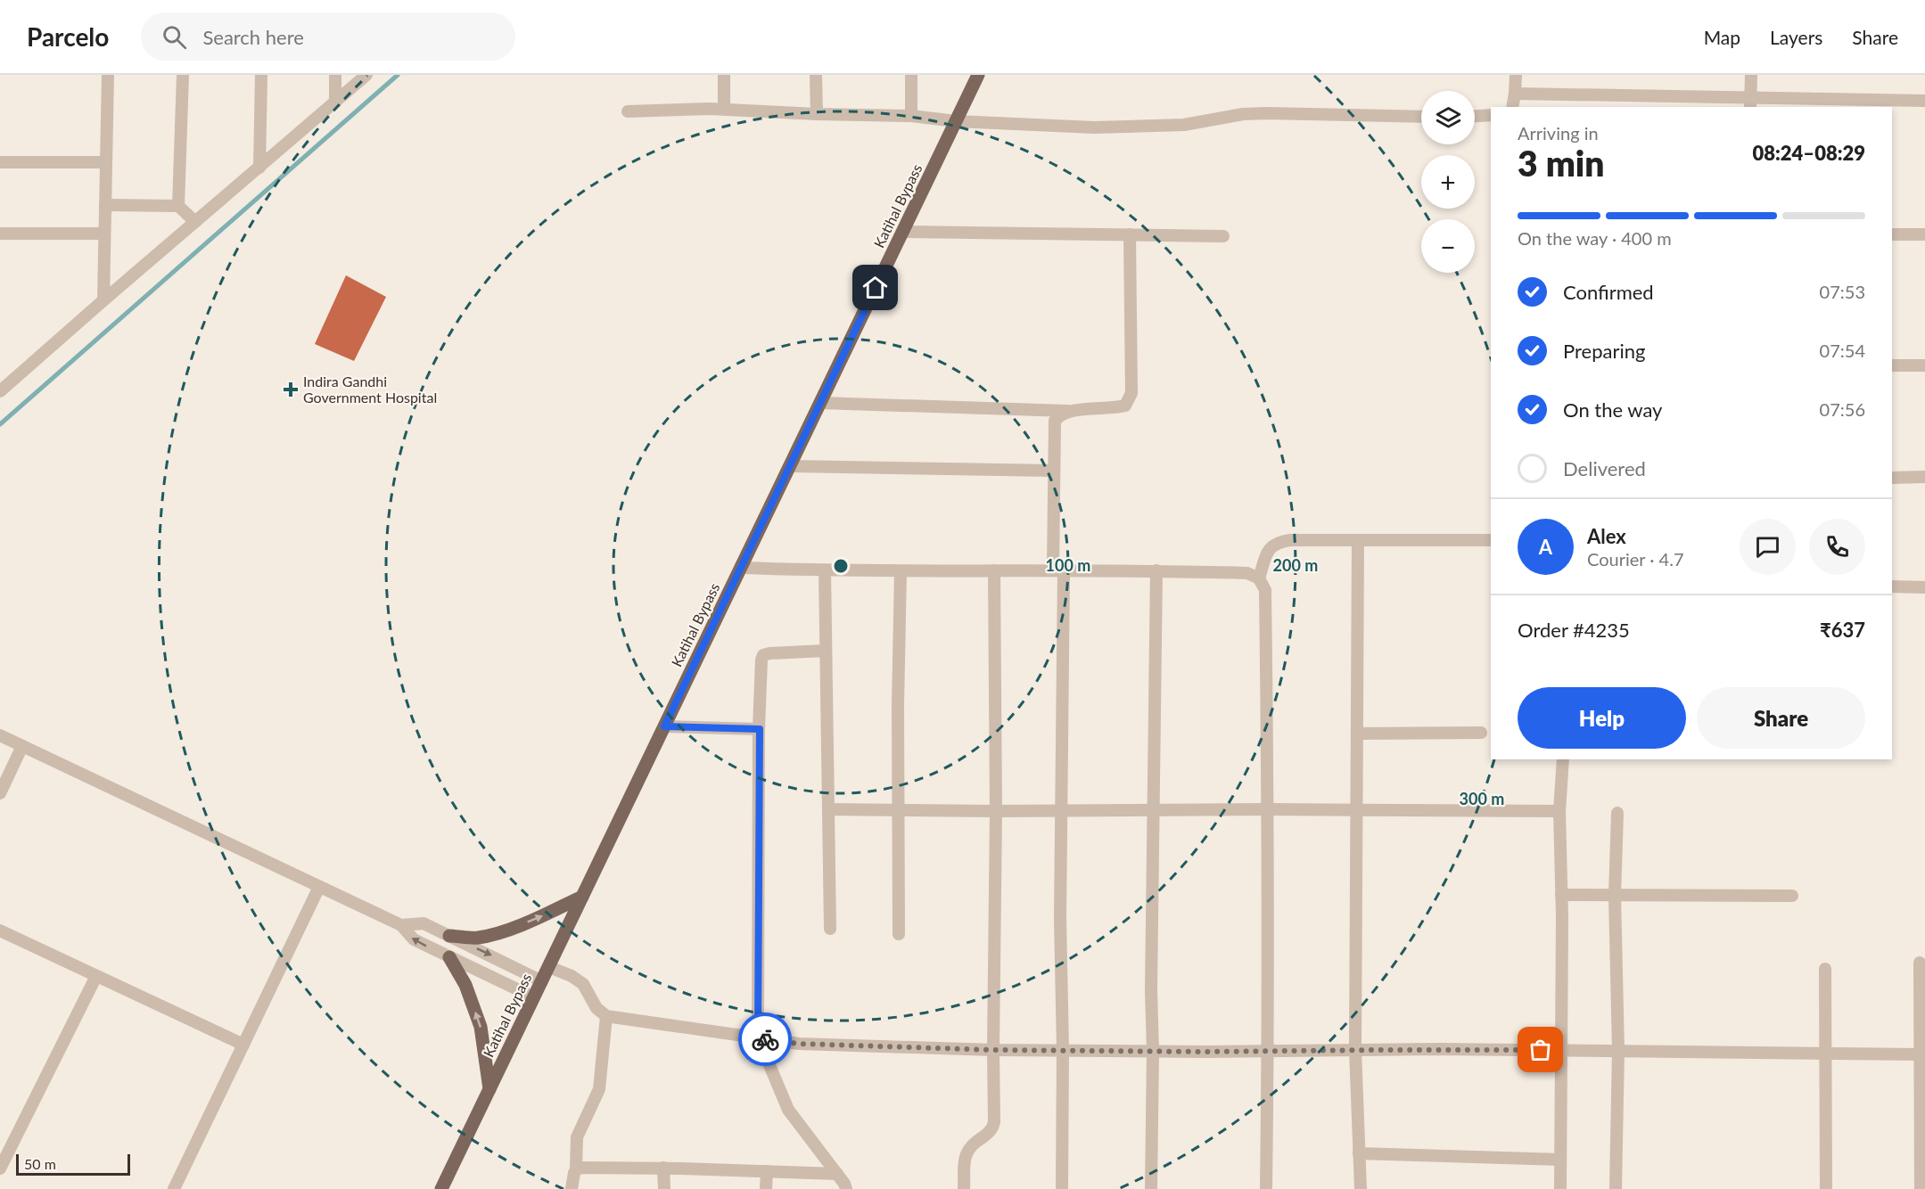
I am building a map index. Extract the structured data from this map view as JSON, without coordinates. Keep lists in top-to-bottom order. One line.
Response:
{"streets":{"main road":["Katihal Bypass"]},"places":{"health":["Indira Gandhi Government Hospital"]},"scale_bar":"50 m","page":{"header":"Parcelo","search":"Search here","nav":["Map","Layers","Share"],"map_buttons":["+","−"],"heading":["3 min","Arriving in","08:24–08:29"],"panel":["Alex","Courier · 4.7","Order #4235","₹637"],"bar":"On the way · 400 m","list":[["Confirmed","07:53"],["Preparing","07:54"],["On the way","07:56"],"Delivered"],"round":"A","buttons":["Help","Share"],"scale":"50 m"},"rings":["100 m","200 m","300 m"]}
